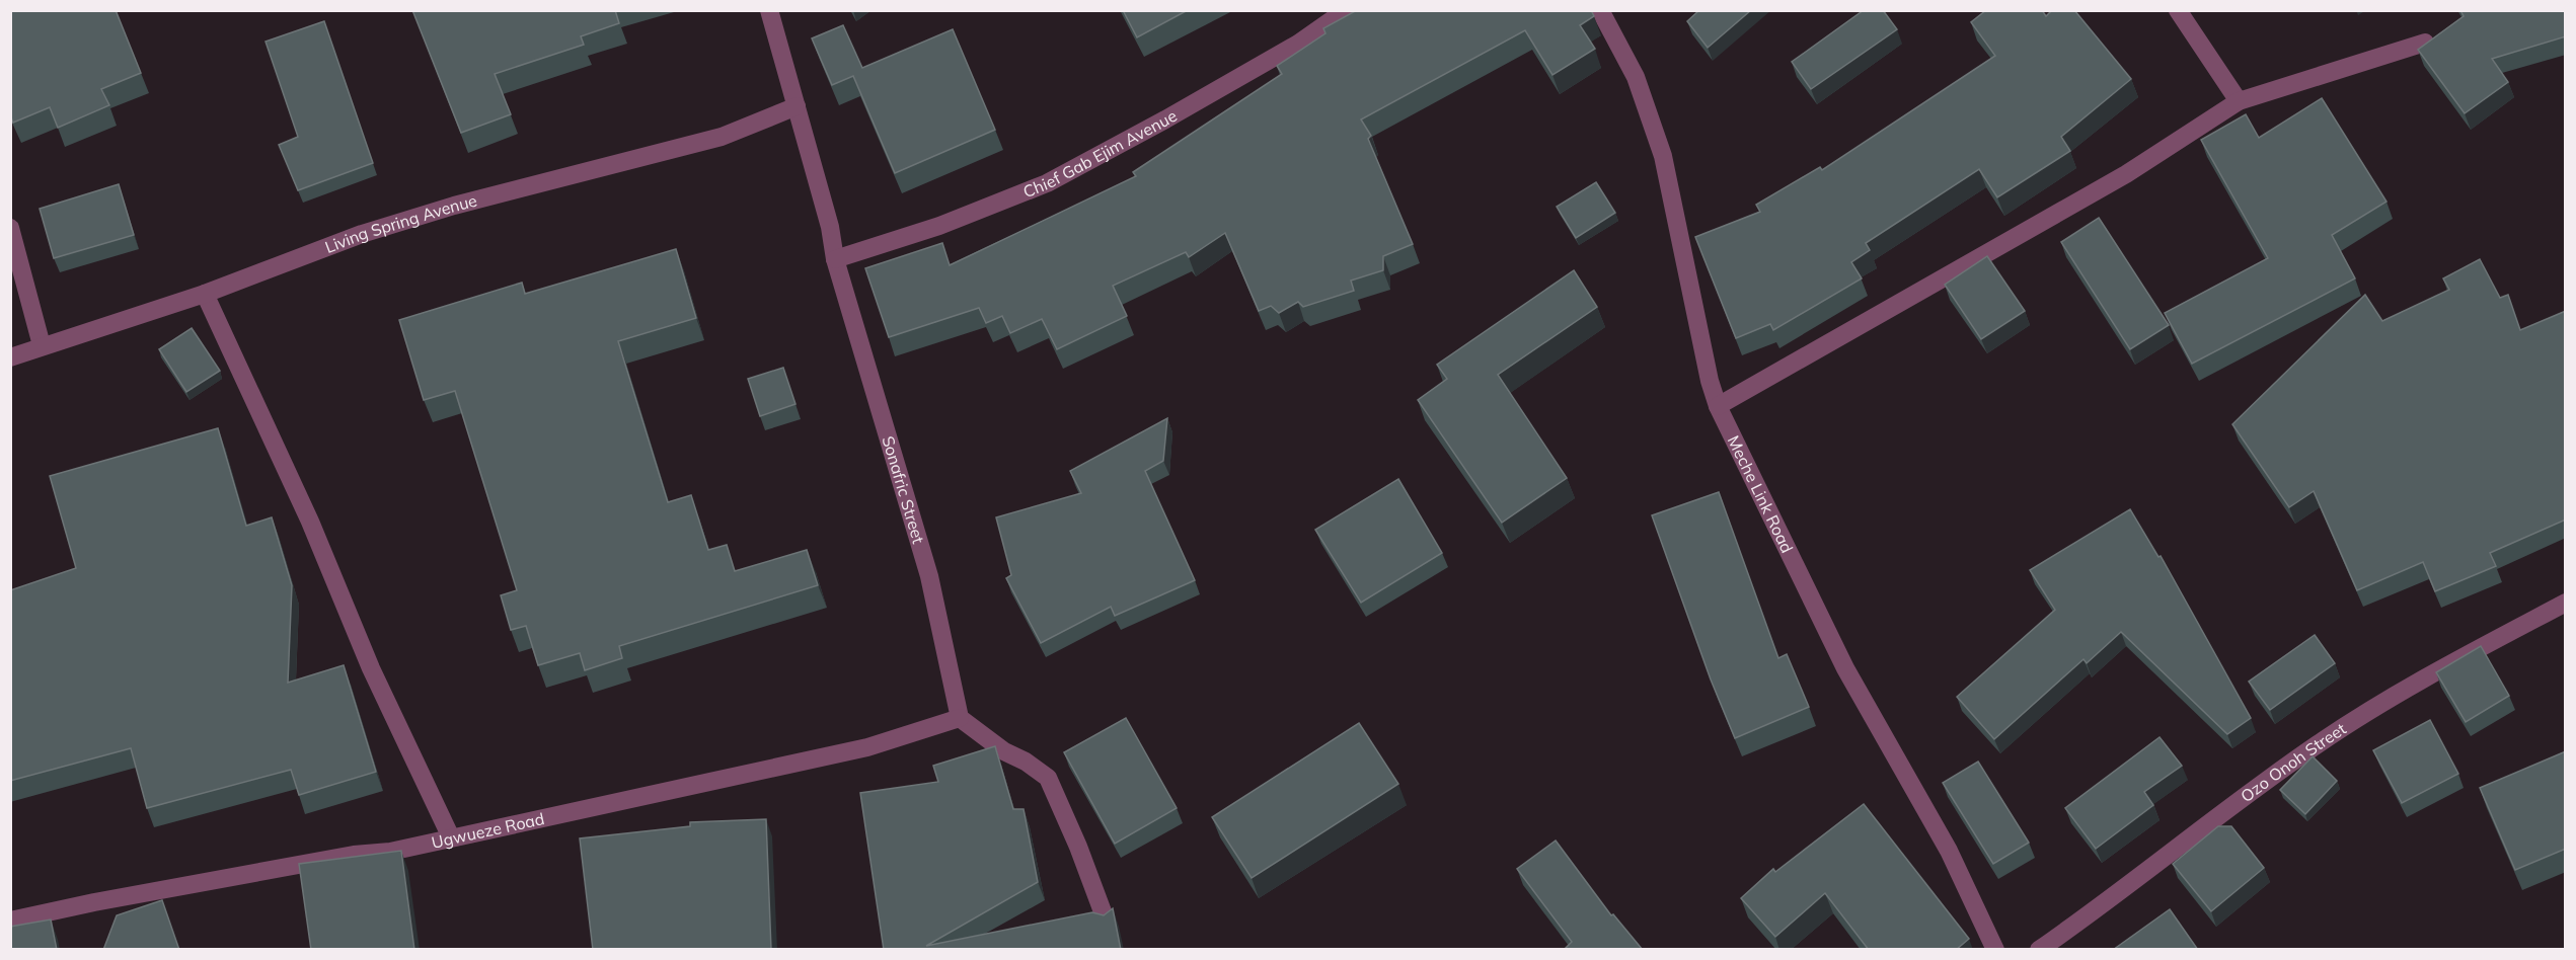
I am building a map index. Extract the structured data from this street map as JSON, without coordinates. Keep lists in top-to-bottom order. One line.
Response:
{"streets":{"street":["Chief Gab Ejim Avenue","Living Spring Avenue","Sonafric Street","Meche Link Road","Ozo Onoh Street","Ugwueze Road"]},"crossings":[["Chief Gab Ejim Avenue","Sonafric Street"],["Living Spring Avenue","Sonafric Street"],["Sonafric Street","Ugwueze Road"]]}
